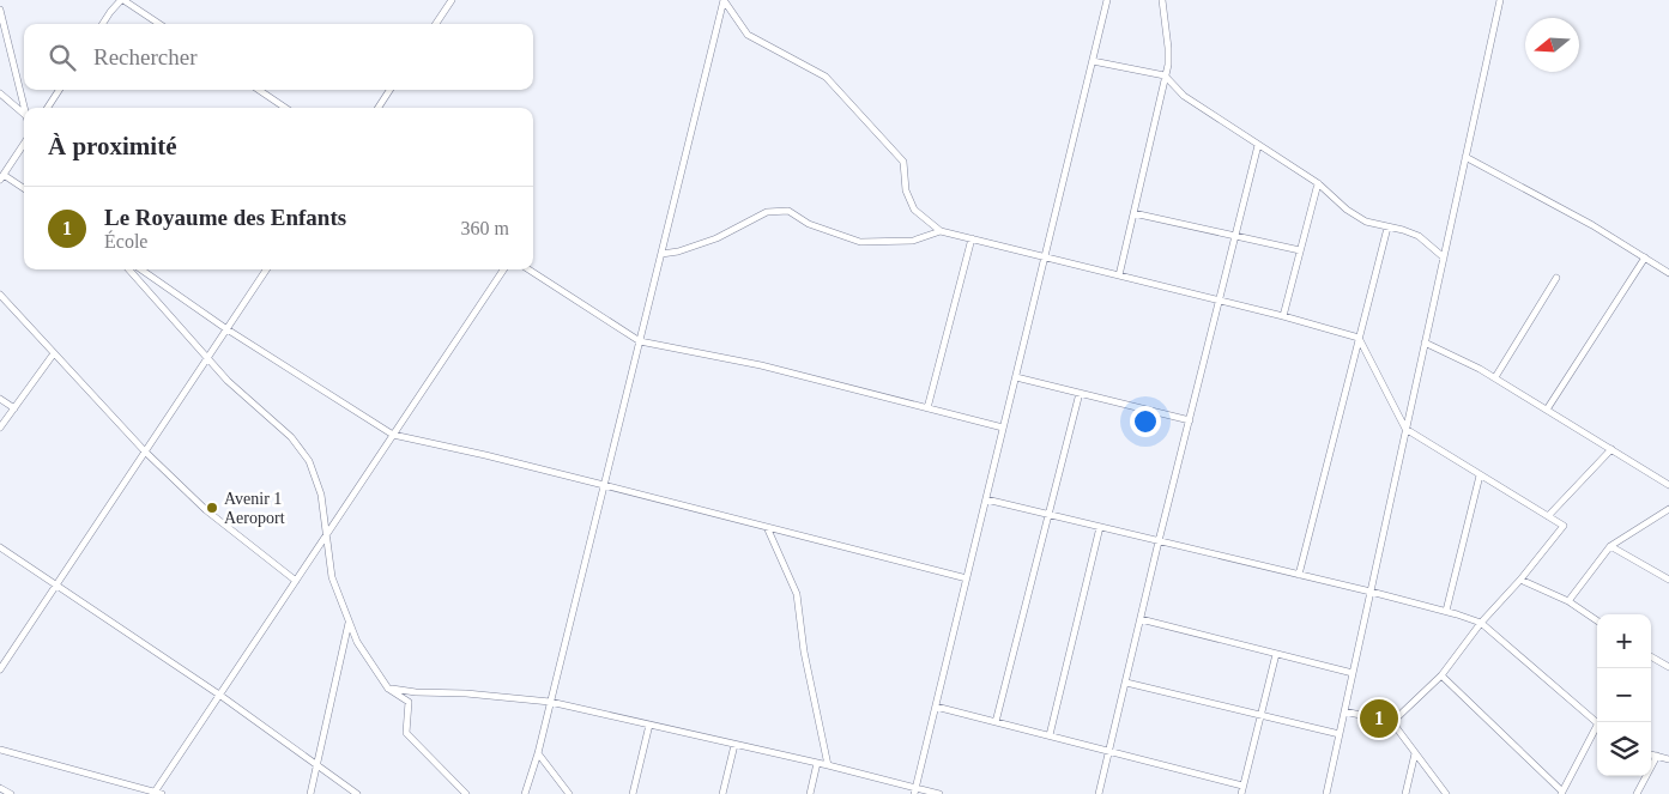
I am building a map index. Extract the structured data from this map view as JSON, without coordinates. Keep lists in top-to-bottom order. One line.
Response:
{"places":["Avenir 1 Aeroport"],"north":"left","page":{"search":"Rechercher","heading":"À proximité","list":[{"mark":"1","name":"Le Royaume des Enfants","note":"École","value":"360 m"}],"map_buttons":["+","−"],"pins":"1"}}
